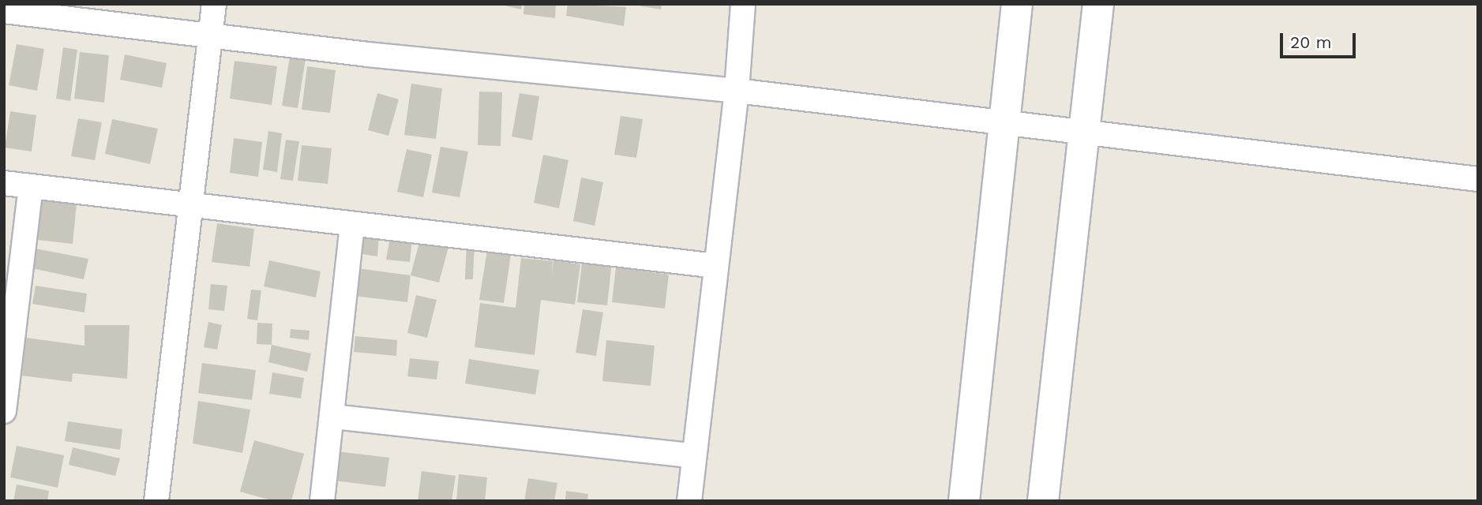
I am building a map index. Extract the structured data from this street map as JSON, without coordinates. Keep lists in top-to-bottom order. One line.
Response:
{"scale_bar":"20 m"}
